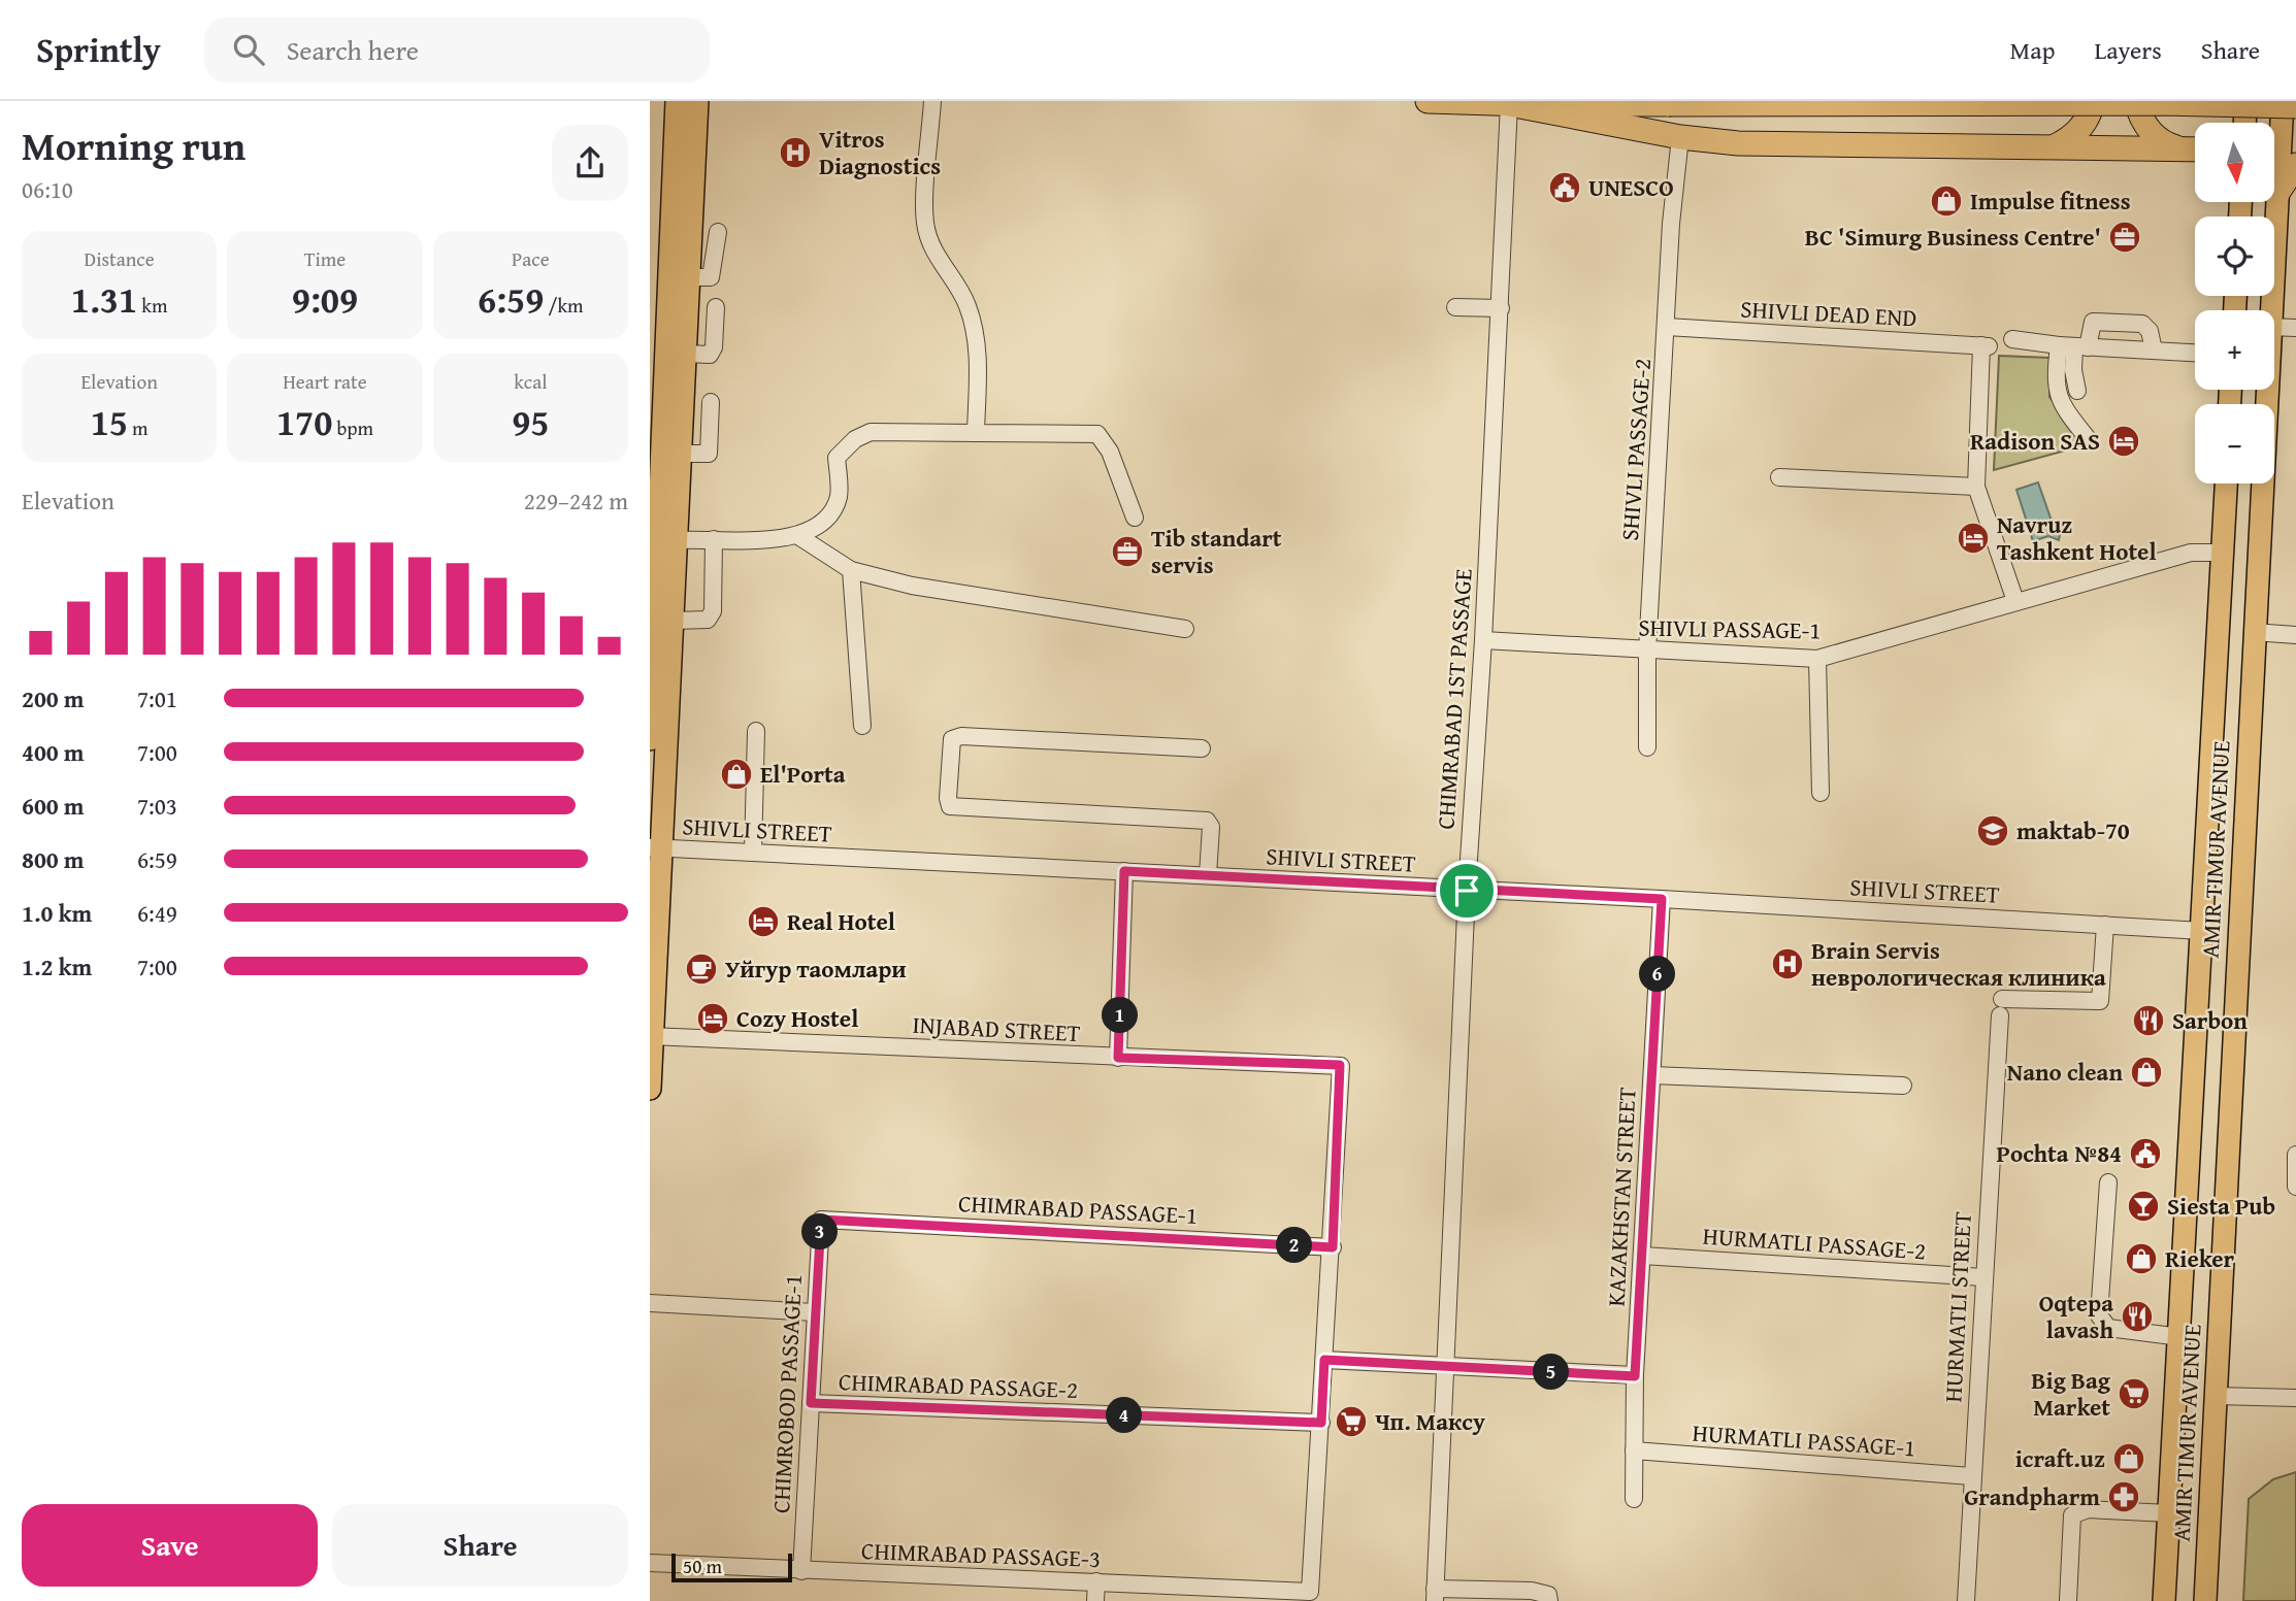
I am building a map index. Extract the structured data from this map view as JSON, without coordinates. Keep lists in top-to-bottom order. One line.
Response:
{"streets":{"main road":["AMIR TIMUR AVENUE"],"street":["SHIVLI DEAD END","SHIVLI PASSAGE-2","SHIVLI PASSAGE-1","CHIMRABAD 1ST PASSAGE","SHIVLI STREET","INJАBАD STREET","KAZAKHSTAN STREET","HURMATLI PASSAGE-2","HURMATLI STREET","CHIMRABAD PASSAGE-2","CHIMROBOD PASSAGE-1","HURMATLI PASSAGE-1","CHIMRАBАD PASSAGE-3"]},"crossings":[["SHIVLI DEAD END","SHIVLI PASSAGE-2"],["SHIVLI PASSAGE-2","SHIVLI PASSAGE-1"],["SHIVLI PASSAGE-1","CHIMRABAD 1ST PASSAGE"],["SHIVLI PASSAGE-1","AMIR TIMUR AVENUE"],["CHIMRABAD 1ST PASSAGE","SHIVLI STREET"],["SHIVLI STREET","AMIR TIMUR AVENUE"],["SHIVLI STREET","KAZAKHSTAN STREET"],["SHIVLI STREET","HURMATLI STREET"],["INJАBАD STREET","CHIMROBOD PASSAGE-1"],["KAZAKHSTAN STREET","HURMATLI PASSAGE-2"],["KAZAKHSTAN STREET","HURMATLI PASSAGE-1"],["HURMATLI PASSAGE-2","HURMATLI STREET"],["HURMATLI STREET","HURMATLI PASSAGE-1"],["CHIMRABAD PASSAGE-2","CHIMROBOD PASSAGE-1"],["CHIMRABAD PASSAGE-2","CHIMRАBАD PASSAGE-3"],["CHIMROBOD PASSAGE-1","CHIMRАBАD PASSAGE-3"]],"places":{"hospital":["Vitros Diagnostics","Brain Servis неврологическая клиника"],"public building":["UNESCO","Pochta №84"],"shop":["Impulse fitness","El'Porta","Nano clean","Rieker","icraft.uz"],"office":["BC 'Simurg Business Centre'","Tib standart servis"],"hotel":["Radison SAS","Navruz Tashkent Hotel","Real Hotel","Cozy Hostel"],"school or university":["maktab-70"],"cafe":["Уйгур таомлари"],"restaurant":["Sarbon","Oqtepa lavash"],"bar":["Siesta Pub"],"supermarket":["Big Bag Market","Чп. Максу"],"pharmacy":["Grandpharm"]},"scale_bar":"50 m","north":"bottom","page":{"header":"Sprintly","search":"Search here","nav":["Map","Layers","Share"],"heading":["Morning run","06:10"],"map_buttons":["+","−"],"stats":[["Distance","1.31 km"],["Time","9:09"],["Pace","6:59 /km"],["Elevation","15 m"],["Heart rate","170 bpm"],["kcal","95"]],"chart":["Elevation","229–242 m"],"list":[{"name":"200 m","note":"7:01"},{"name":"400 m","note":"7:00"},{"name":"600 m","note":"7:03"},{"name":"800 m","note":"6:59"},{"name":"1.0 km","note":"6:49"},{"name":"1.2 km","note":"7:00"}],"pins":["6","1","3","2","5","4"],"buttons":["Save","Share"],"scale":"50 m"}}
